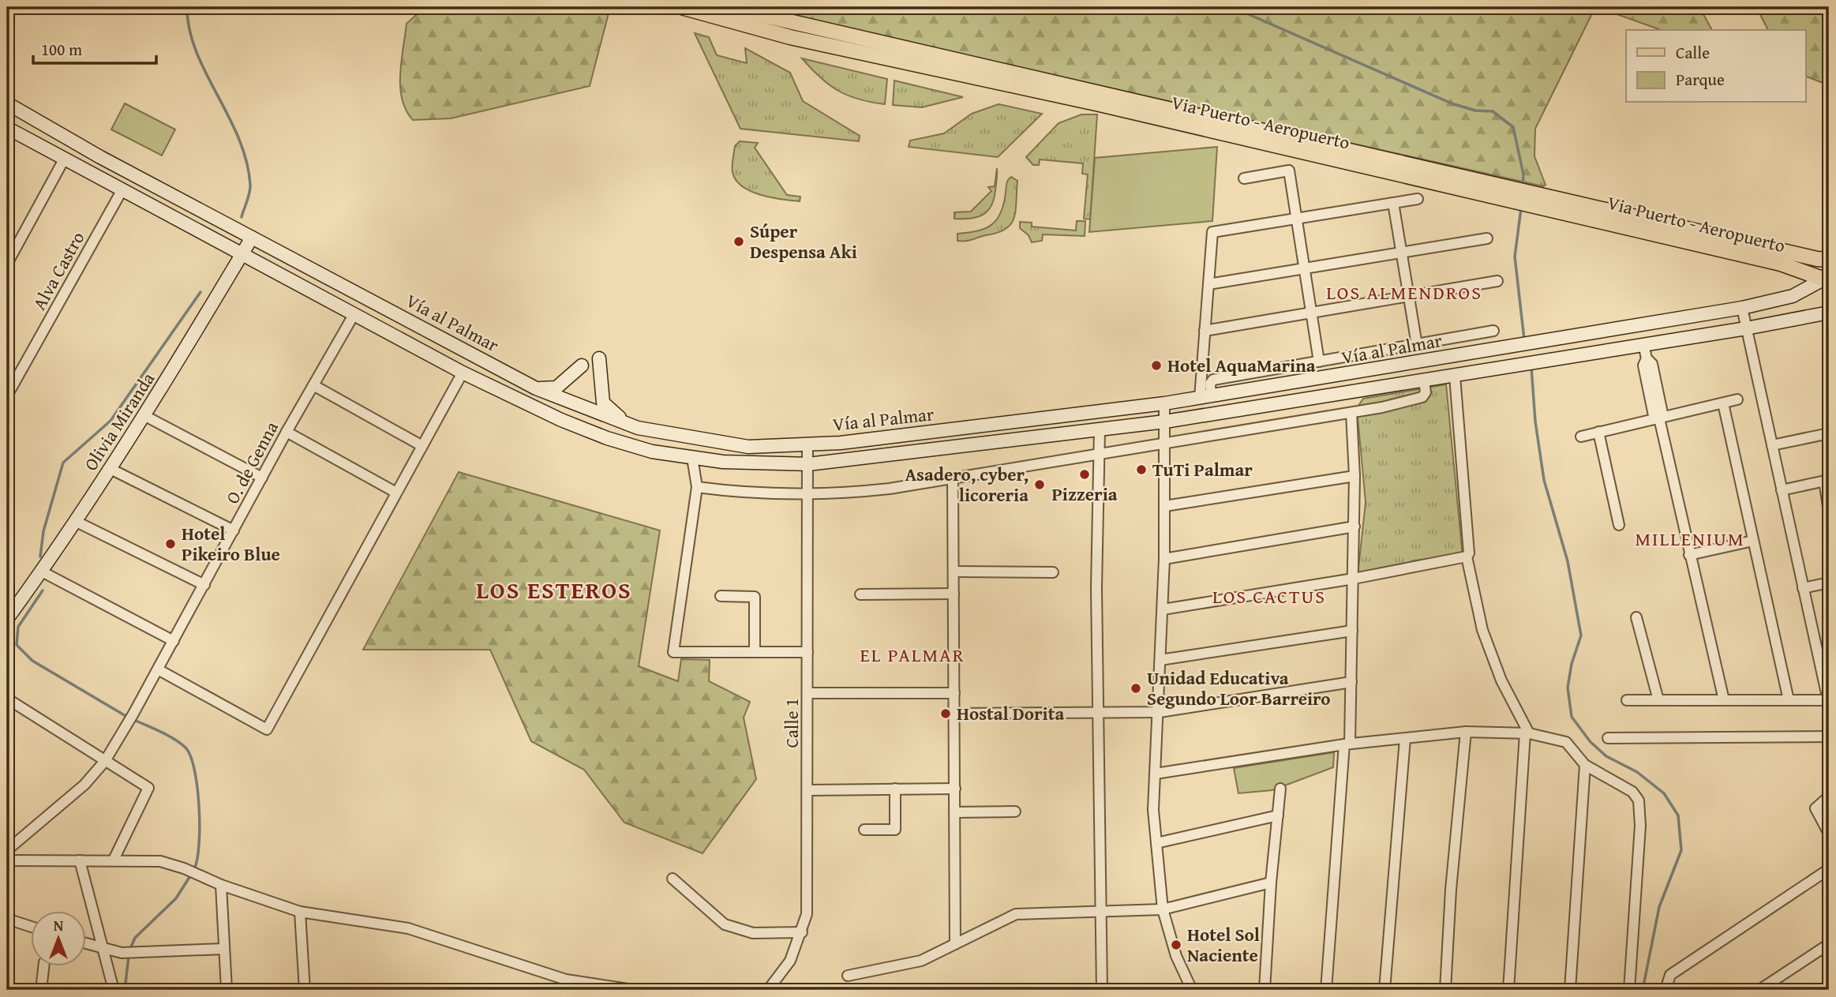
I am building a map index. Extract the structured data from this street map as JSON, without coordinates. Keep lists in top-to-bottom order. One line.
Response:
{"streets":{"main road":["Via Puerto - Aeropuerto","Vía al Palmar","Olivia Miranda"],"street":["Alva Castro","O. de Genna","Calle 1"]},"crossings":[["Via Puerto - Aeropuerto","Vía al Palmar"],["Alva Castro","Vía al Palmar"],["Vía al Palmar","Olivia Miranda"],["Vía al Palmar","O. de Genna"],["Vía al Palmar","Calle 1"]],"districts":["LOS ALMENDROS","MILLENIUM","LOS ESTEROS","LOS CACTUS","EL PALMAR"],"places":["Súper Despensa Aki","Hotel AquaMarina","TuTi Palmar","Pizzeria","Asadero, cyber, licoreria","Hotel Pikeiro Blue","Unidad Educativa Segundo Loor Barreiro","Hostal Dorita","Hotel Sol Naciente"],"legend":["Calle","Parque"],"scale_bar":"100 m","north":"top"}
